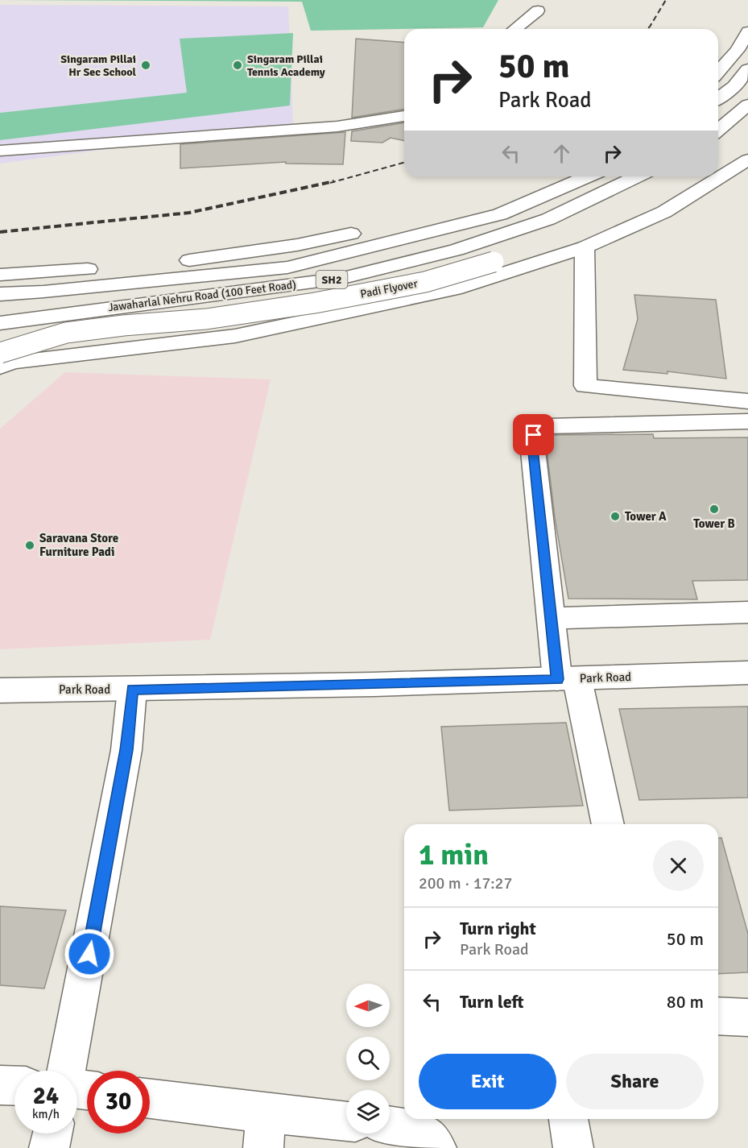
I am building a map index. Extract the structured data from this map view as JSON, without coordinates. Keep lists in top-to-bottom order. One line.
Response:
{"streets":{"main road":["SH2","Padi Flyover","Jawaharlal Nehru Road (100 Feet Road)","Park Road"]},"places":["Singaram Pillai Hr Sec School","Singaram Pillai Tennis Academy","Tower B","Tower A","Saravana Store Furniture Padi"],"north":"left","page":{"turn":["50 m","Park Road"],"heading":["1 min","200 m · 17:27"],"list":[{"name":"Turn right","note":"Park Road","value":"50 m"},{"name":"Turn left","value":"80 m"}],"buttons":["Exit","Share"],"speed":"24 km/h","limit":"30"}}
